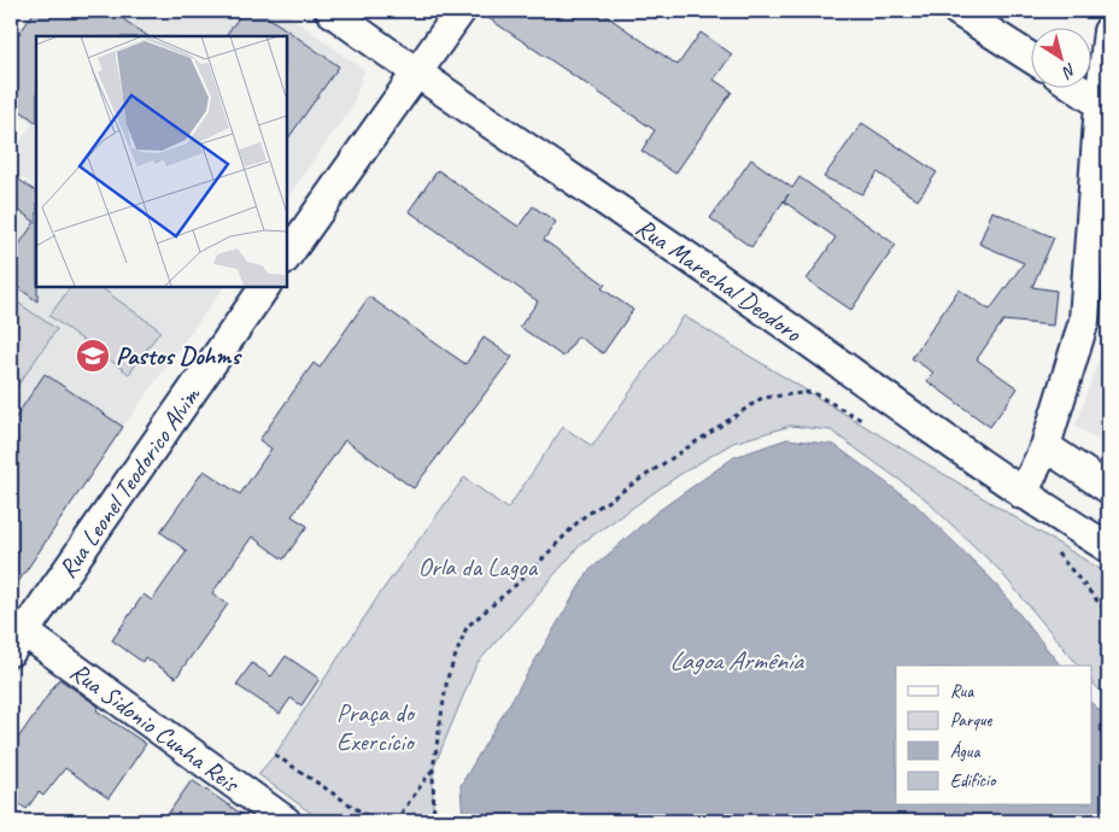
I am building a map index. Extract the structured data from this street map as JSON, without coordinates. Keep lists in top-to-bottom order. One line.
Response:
{"streets":{"street":["Rua Marechal Deodoro","Rua Leonel Teodorico Alvim","Rua Sidonio Cunha Reis"]},"crossings":[["Rua Leonel Teodorico Alvim","Rua Sidonio Cunha Reis"]],"water":["Lagoa Armênia"],"parks":["Orla da Lagoa","Praça do Exercício"],"places":{"school or university":["Pastos Dohms"]},"legend":["Rua","Parque","Água","Edifício"],"north":"bottom right"}
